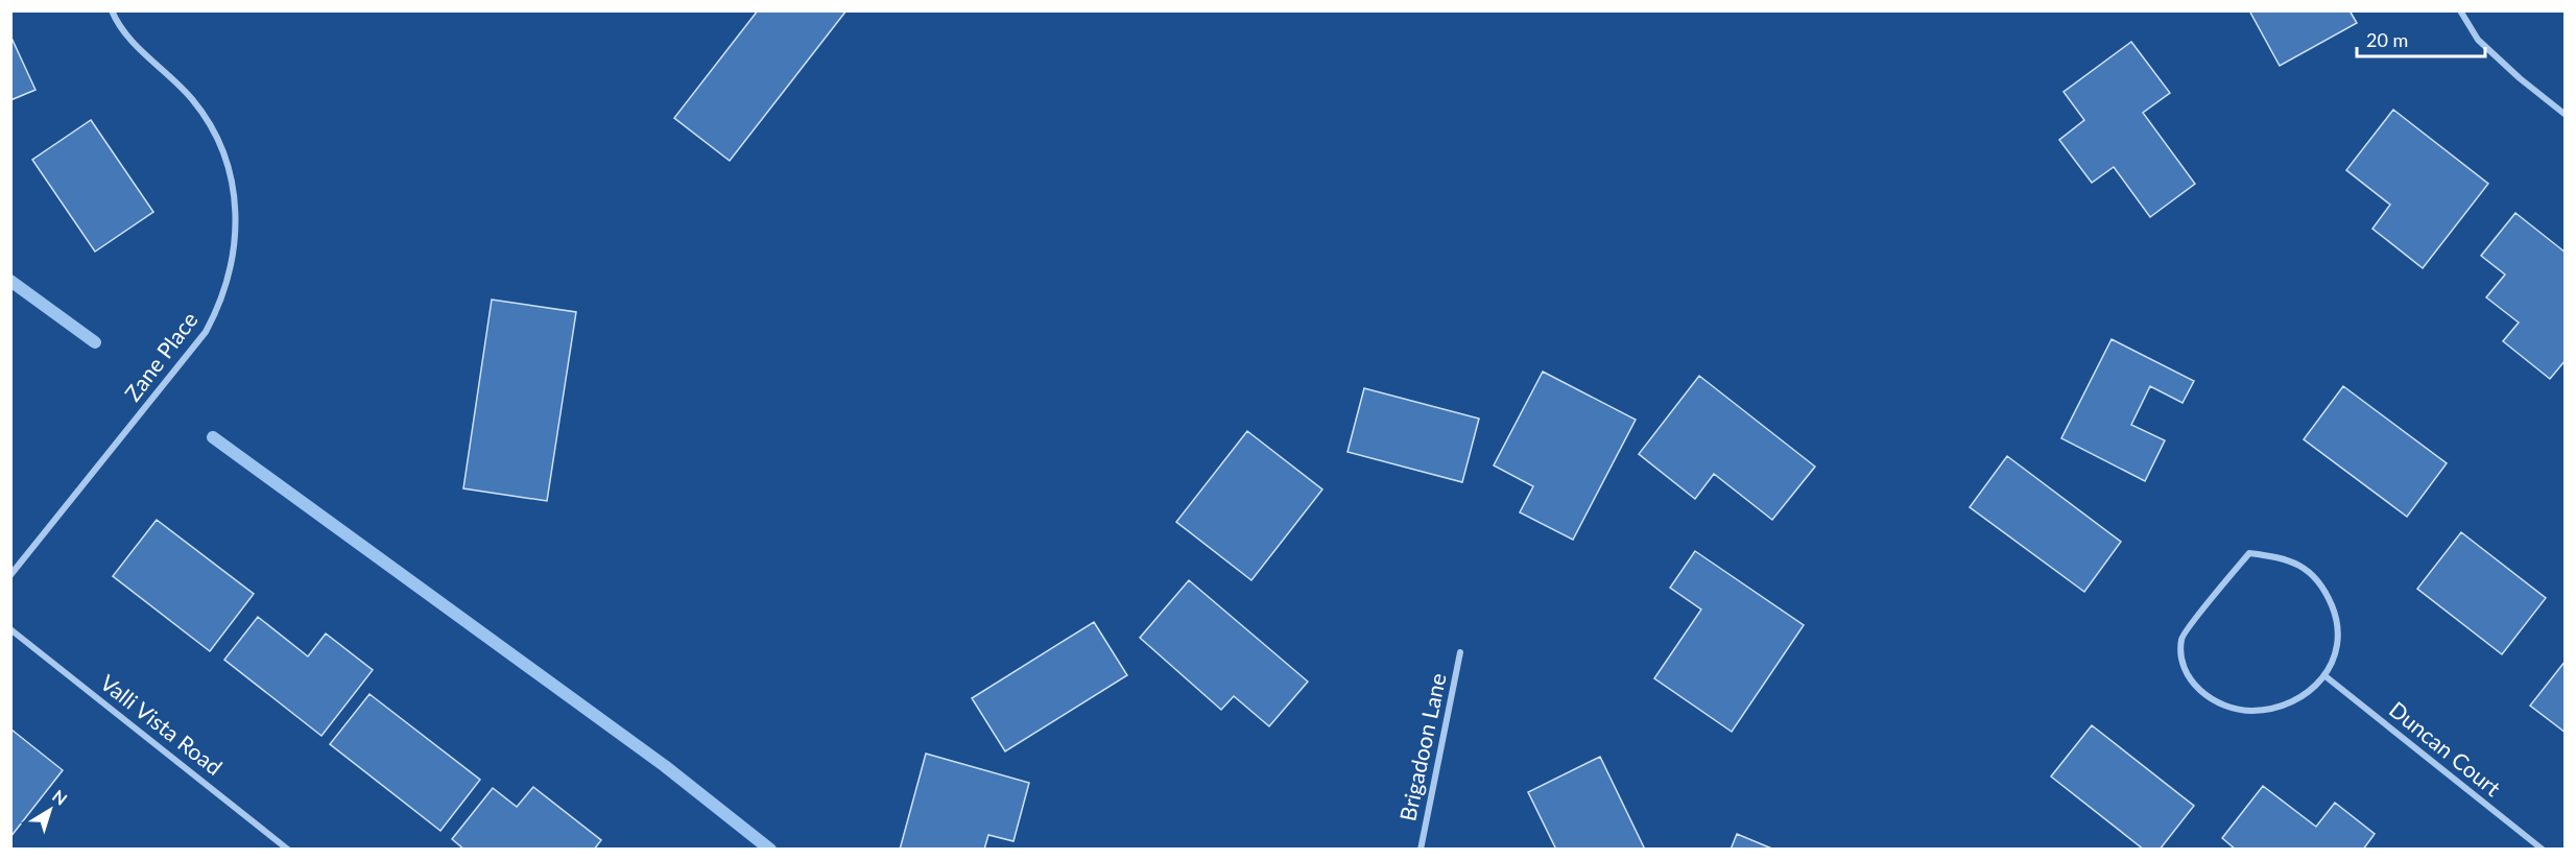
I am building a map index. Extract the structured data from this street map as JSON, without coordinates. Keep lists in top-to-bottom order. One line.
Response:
{"streets":{"street":["Zane Place","Valli Vista Road","Brigadoon Lane","Duncan Court"]},"scale_bar":"20 m","north":"top right"}
